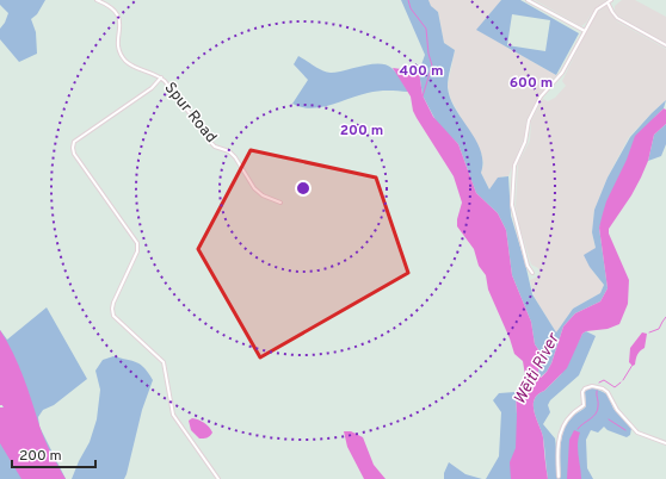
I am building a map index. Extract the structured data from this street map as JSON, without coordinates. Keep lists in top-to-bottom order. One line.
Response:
{"streets":{"street":["Spur Road"]},"water":["Wēiti River"],"scale_bar":"200 m","rings":["400 m","600 m","200 m"]}
